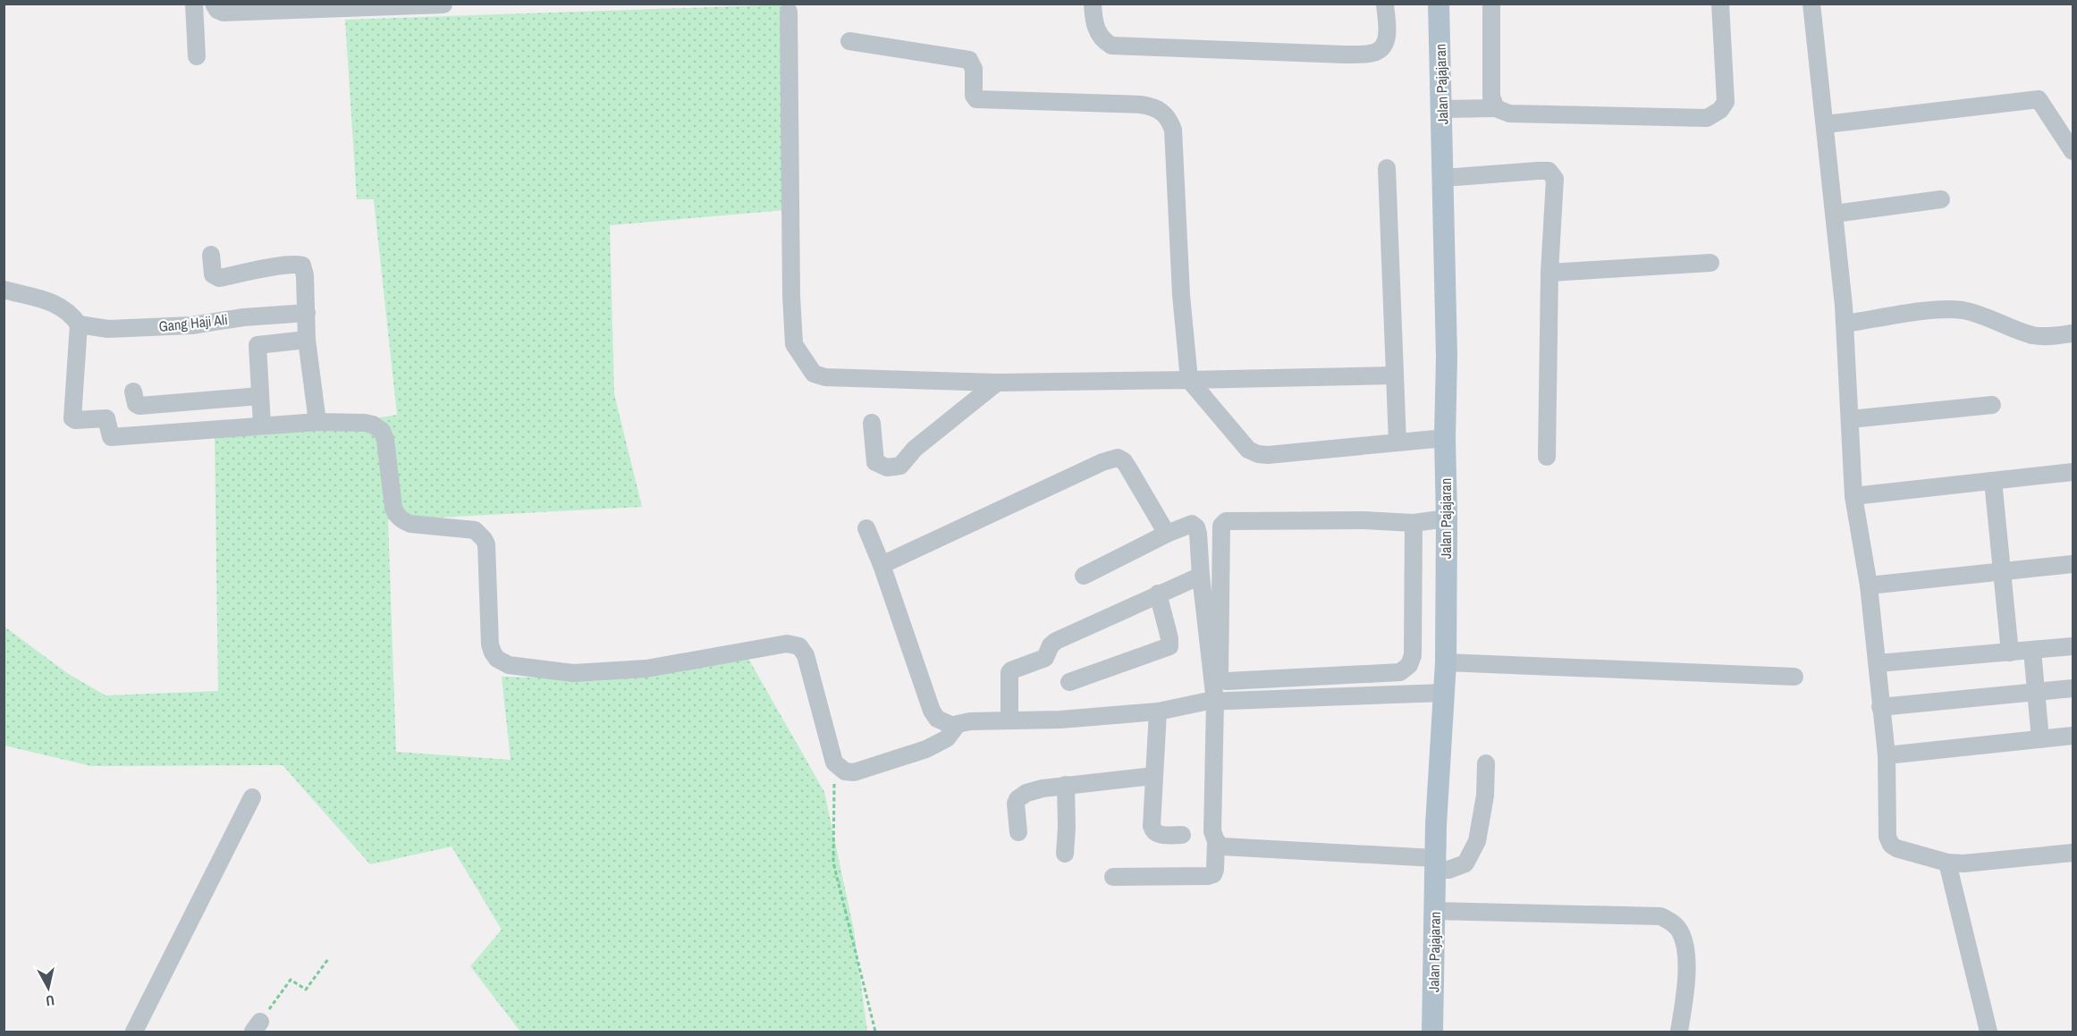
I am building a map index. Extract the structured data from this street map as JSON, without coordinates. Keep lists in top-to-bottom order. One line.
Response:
{"streets":{"main road":["Jalan Pajajaran"],"street":["Gang Haji Ali"]},"north":"bottom"}
